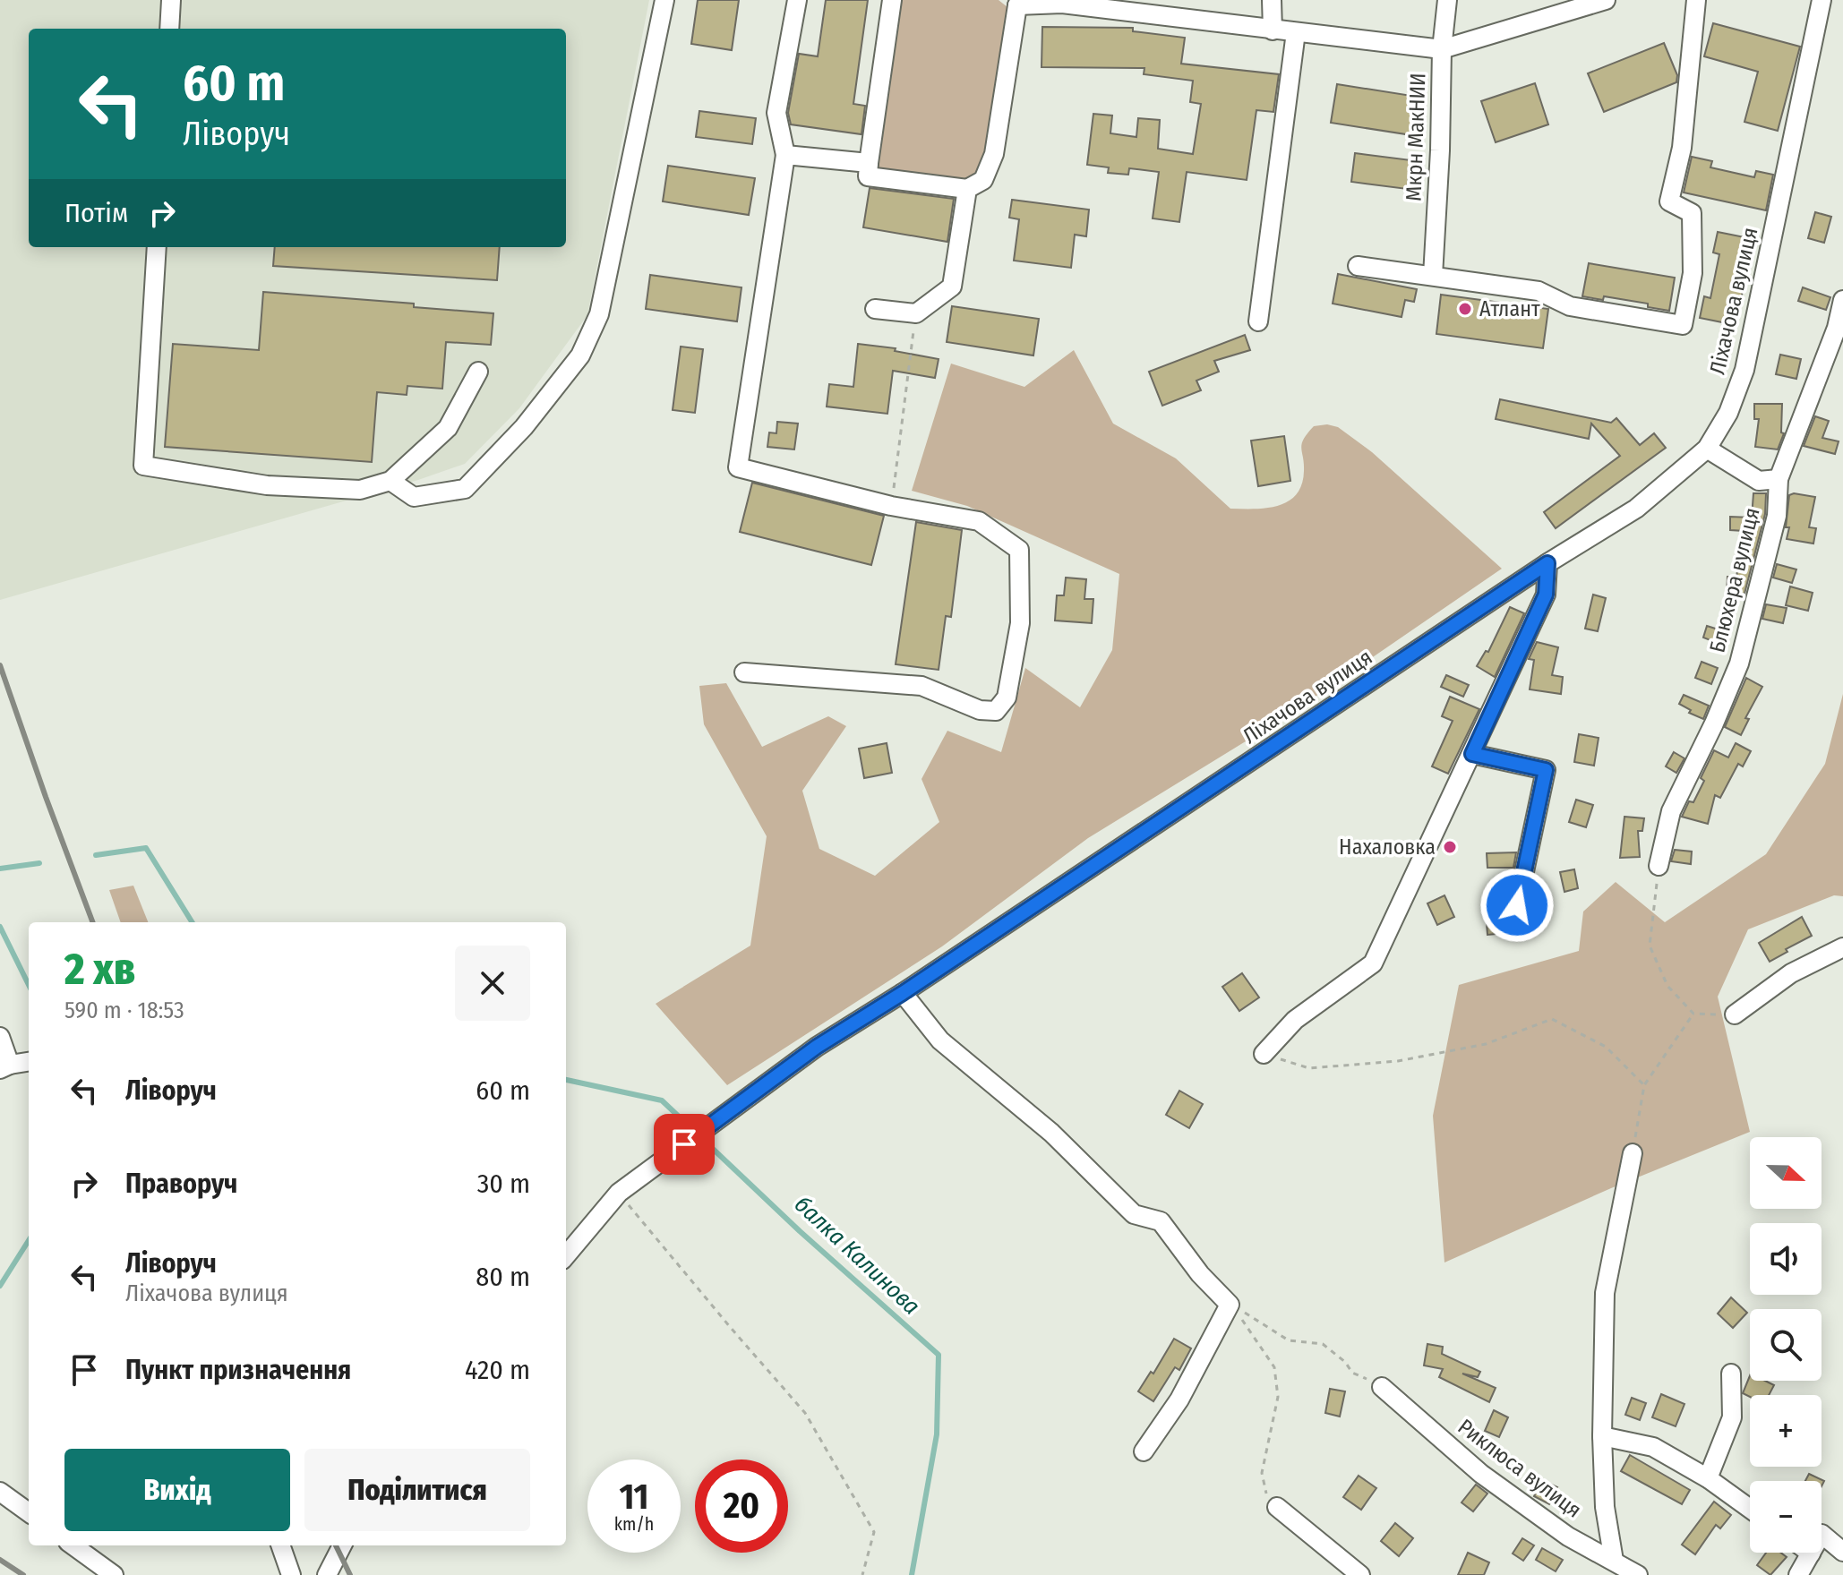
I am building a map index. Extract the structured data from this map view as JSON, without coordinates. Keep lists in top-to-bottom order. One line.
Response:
{"streets":{"street":["Мкрн МакНИИ","Ліхачова вулиця","Блюхера вулиця","Риклюса вулиця"]},"water":["балка Калинова"],"places":["Атлант","Нахаловка"],"north":"right","page":{"turn":["60 m","Ліворуч"],"then":"Потім","heading":["2 хв","590 m · 18:53"],"list":[{"name":"Ліворуч","value":"60 m"},{"name":"Праворуч","value":"30 m"},{"name":"Ліворуч","note":"Ліхачова вулиця","value":"80 m"},{"name":"Пункт призначення","value":"420 m"}],"map_buttons":["+","−"],"buttons":["Вихід","Поділитися"],"speed":"11 km/h","limit":"20"}}
